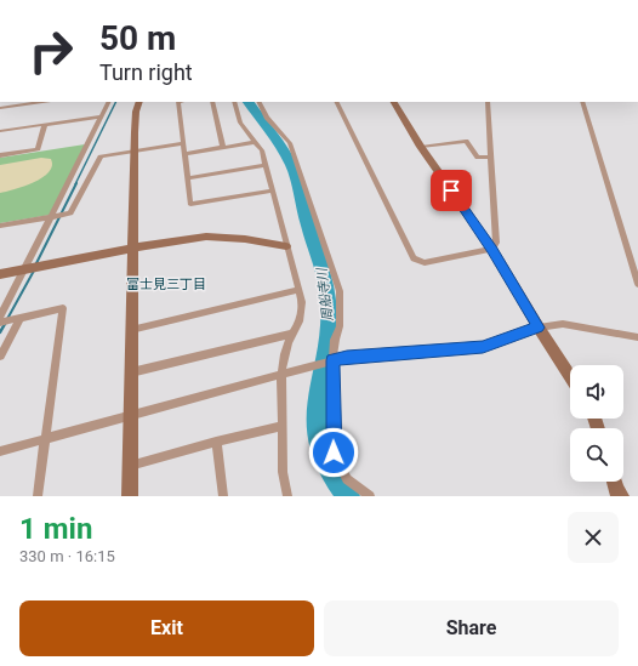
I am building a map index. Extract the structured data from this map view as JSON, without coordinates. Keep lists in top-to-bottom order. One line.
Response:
{"districts":["富士見三丁目"],"water":["周船寺川"],"page":{"turn":["50 m","Turn right"],"heading":["1 min","330 m · 16:15"],"buttons":["Exit","Share"]}}
